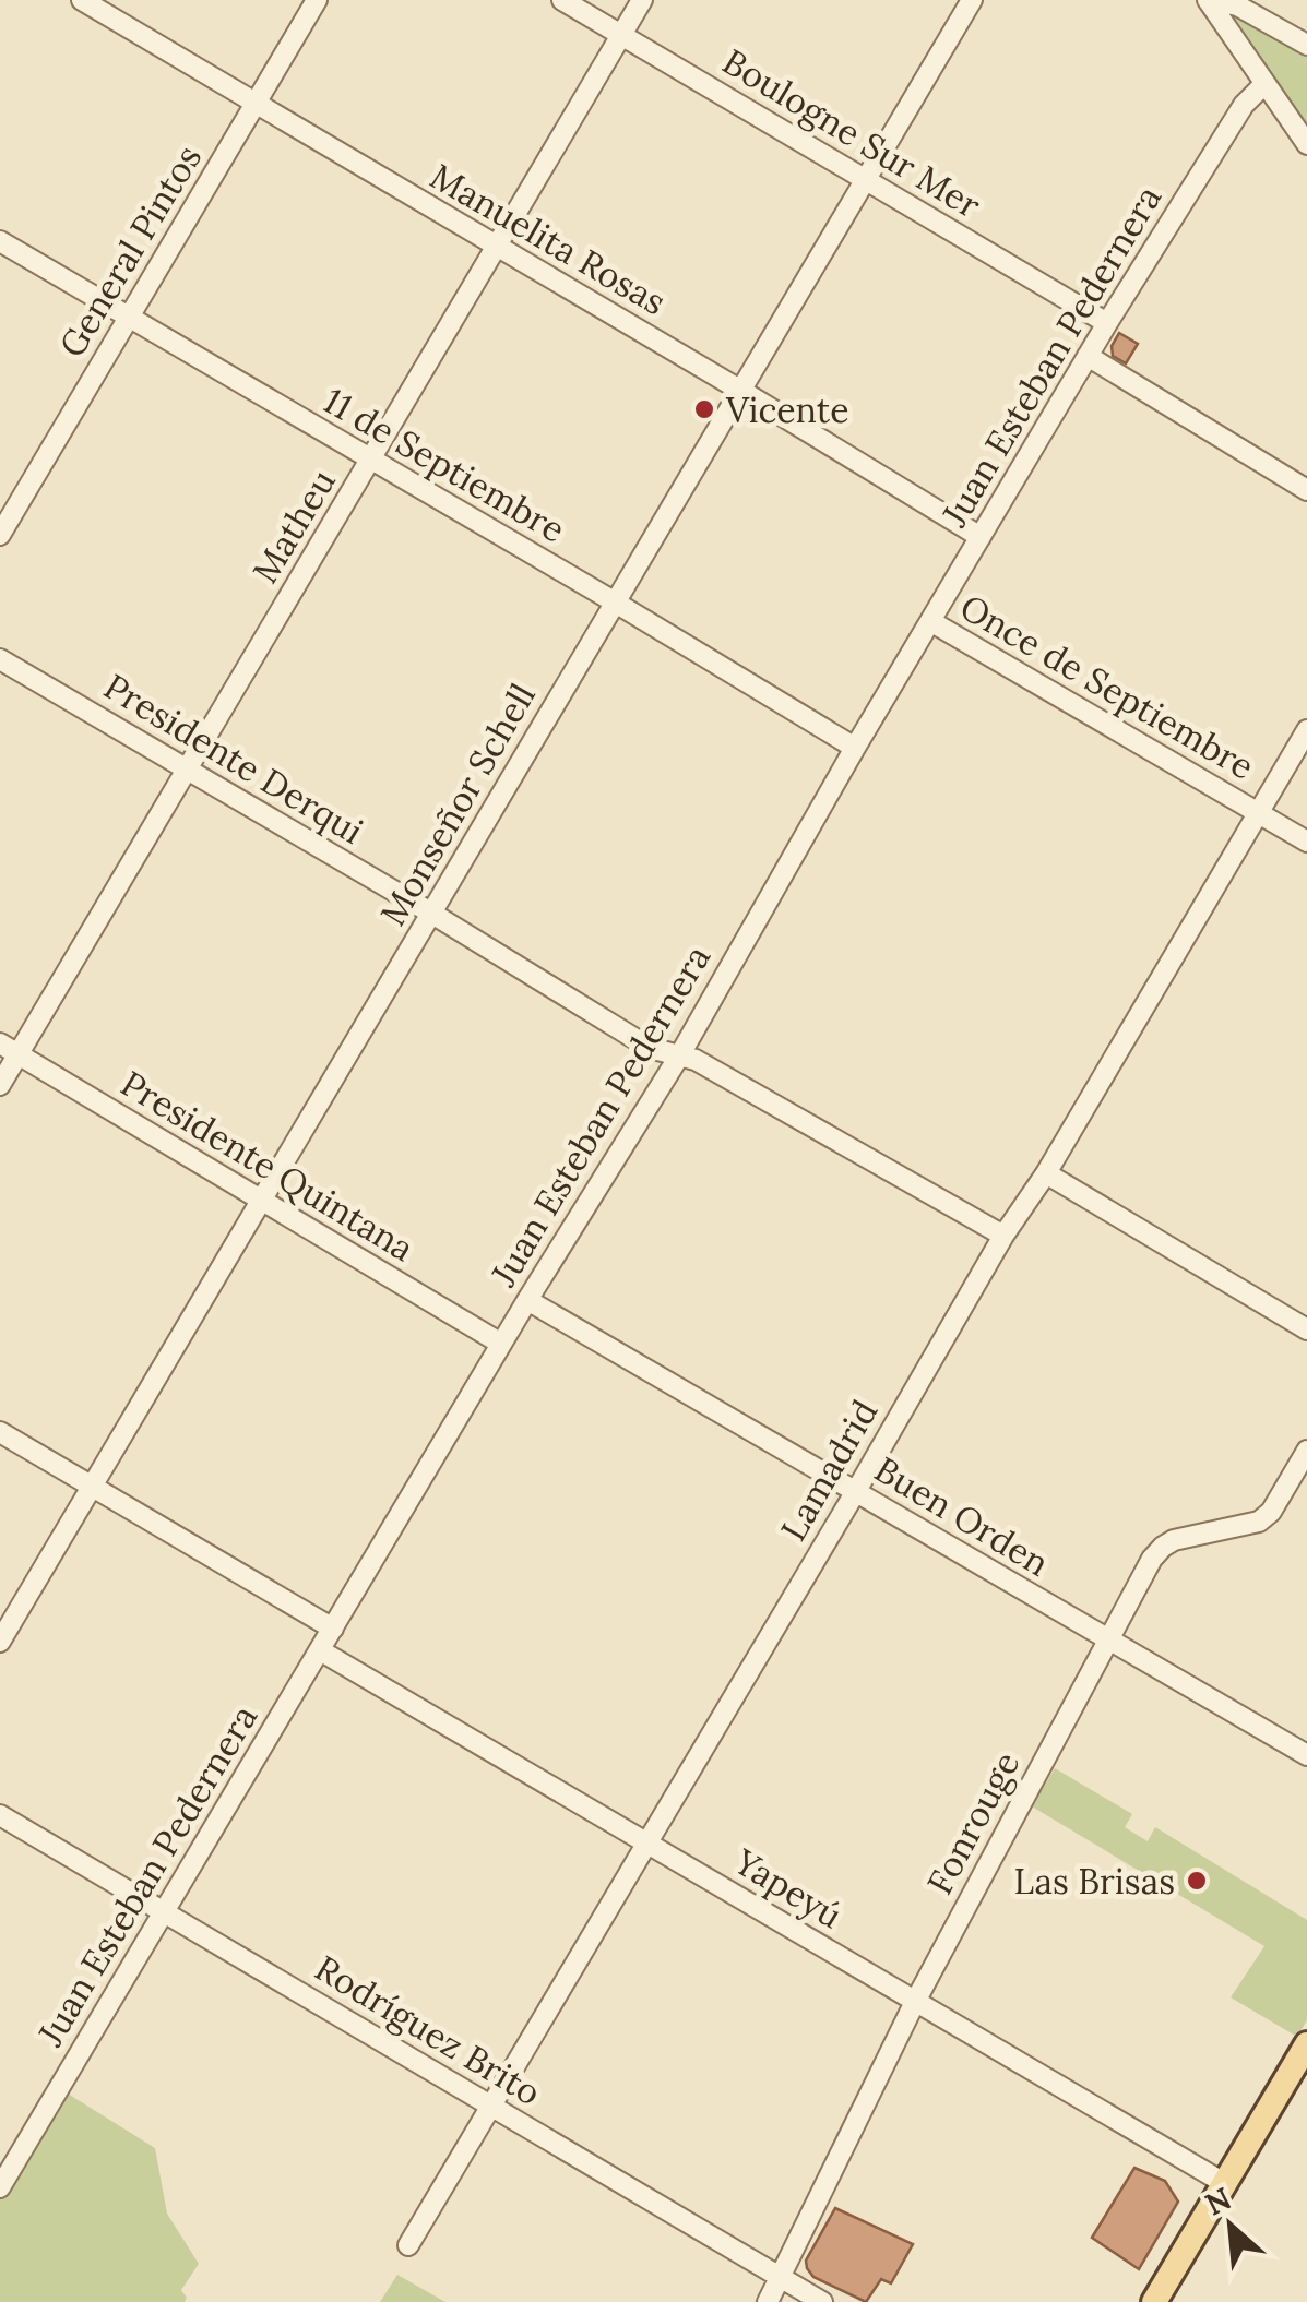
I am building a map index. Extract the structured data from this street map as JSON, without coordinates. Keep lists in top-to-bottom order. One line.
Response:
{"streets":{"street":["Boulogne Sur Mer","Manuelita Rosas","General Pintos","Juan Esteban Pedernera","11 de Septiembre","Matheu","Once de Septiembre","Presidente Derqui","Monseñor Schell","Presidente Quintana","Lamadrid","Buen Orden","Fonrouge","Yapeyú","Rodríguez Brito"]},"crossings":[["Boulogne Sur Mer","Juan Esteban Pedernera"],["Boulogne Sur Mer","Matheu"],["Boulogne Sur Mer","Monseñor Schell"],["Manuelita Rosas","General Pintos"],["Manuelita Rosas","Juan Esteban Pedernera"],["Manuelita Rosas","Matheu"],["Manuelita Rosas","Monseñor Schell"],["General Pintos","11 de Septiembre"],["Juan Esteban Pedernera","11 de Septiembre"],["Juan Esteban Pedernera","Once de Septiembre"],["Juan Esteban Pedernera","Presidente Derqui"],["Juan Esteban Pedernera","Presidente Quintana"],["Juan Esteban Pedernera","Buen Orden"],["Juan Esteban Pedernera","Yapeyú"],["Juan Esteban Pedernera","Rodríguez Brito"],["11 de Septiembre","Matheu"],["11 de Septiembre","Monseñor Schell"],["Matheu","Presidente Derqui"],["Matheu","Presidente Quintana"],["Once de Septiembre","Lamadrid"],["Presidente Derqui","Monseñor Schell"],["Presidente Derqui","Lamadrid"],["Monseñor Schell","Presidente Quintana"],["Lamadrid","Buen Orden"],["Lamadrid","Yapeyú"],["Lamadrid","Rodríguez Brito"],["Buen Orden","Fonrouge"],["Fonrouge","Yapeyú"],["Fonrouge","Rodríguez Brito"]],"places":["Vicente","Las Brisas"],"north":"top left"}
